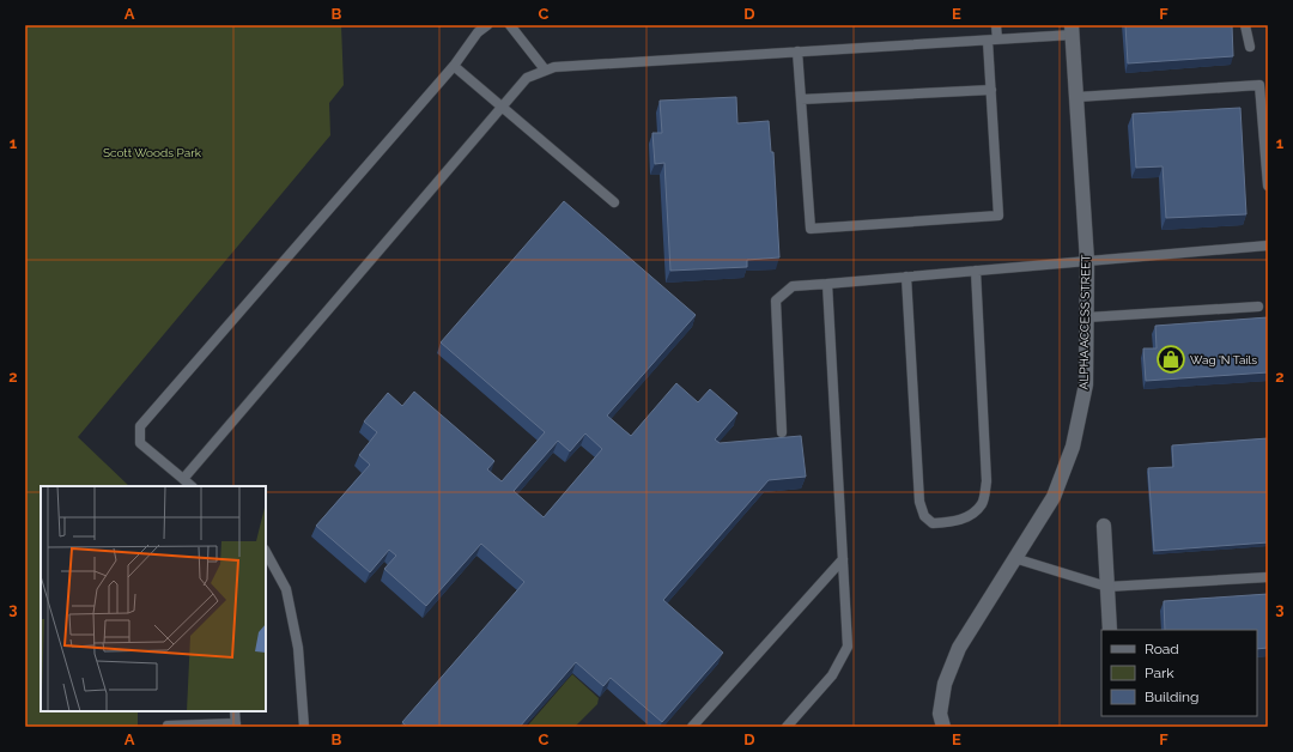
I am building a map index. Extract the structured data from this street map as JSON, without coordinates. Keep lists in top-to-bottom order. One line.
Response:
{"streets":{"street":["ALPHA ACCESS STREET"]},"parks":["Scott Woods Park"],"places":{"shop":["Wag 'N Tails"]},"legend":["Road","Park","Building"],"grid":{"columns":["A","B","C","D","E","F"],"rows":["1","2","3"]}}
